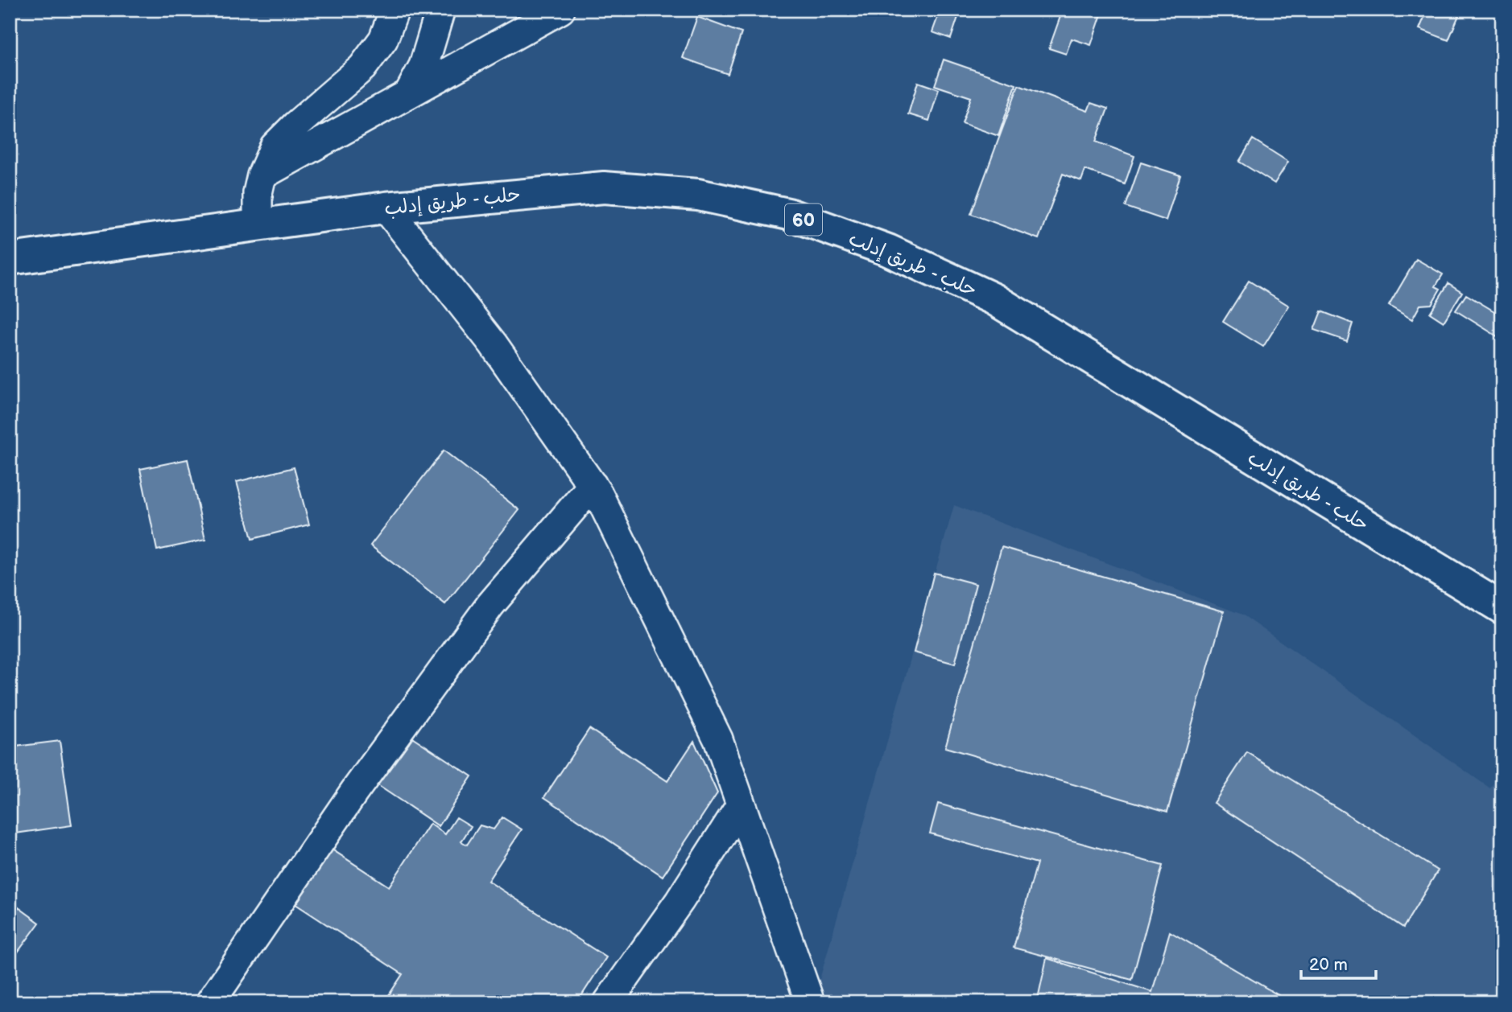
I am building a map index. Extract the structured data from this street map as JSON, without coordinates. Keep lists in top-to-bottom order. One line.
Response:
{"streets":{"highway":["حلب - طريق إدلب","60"]},"scale_bar":"20 m"}
